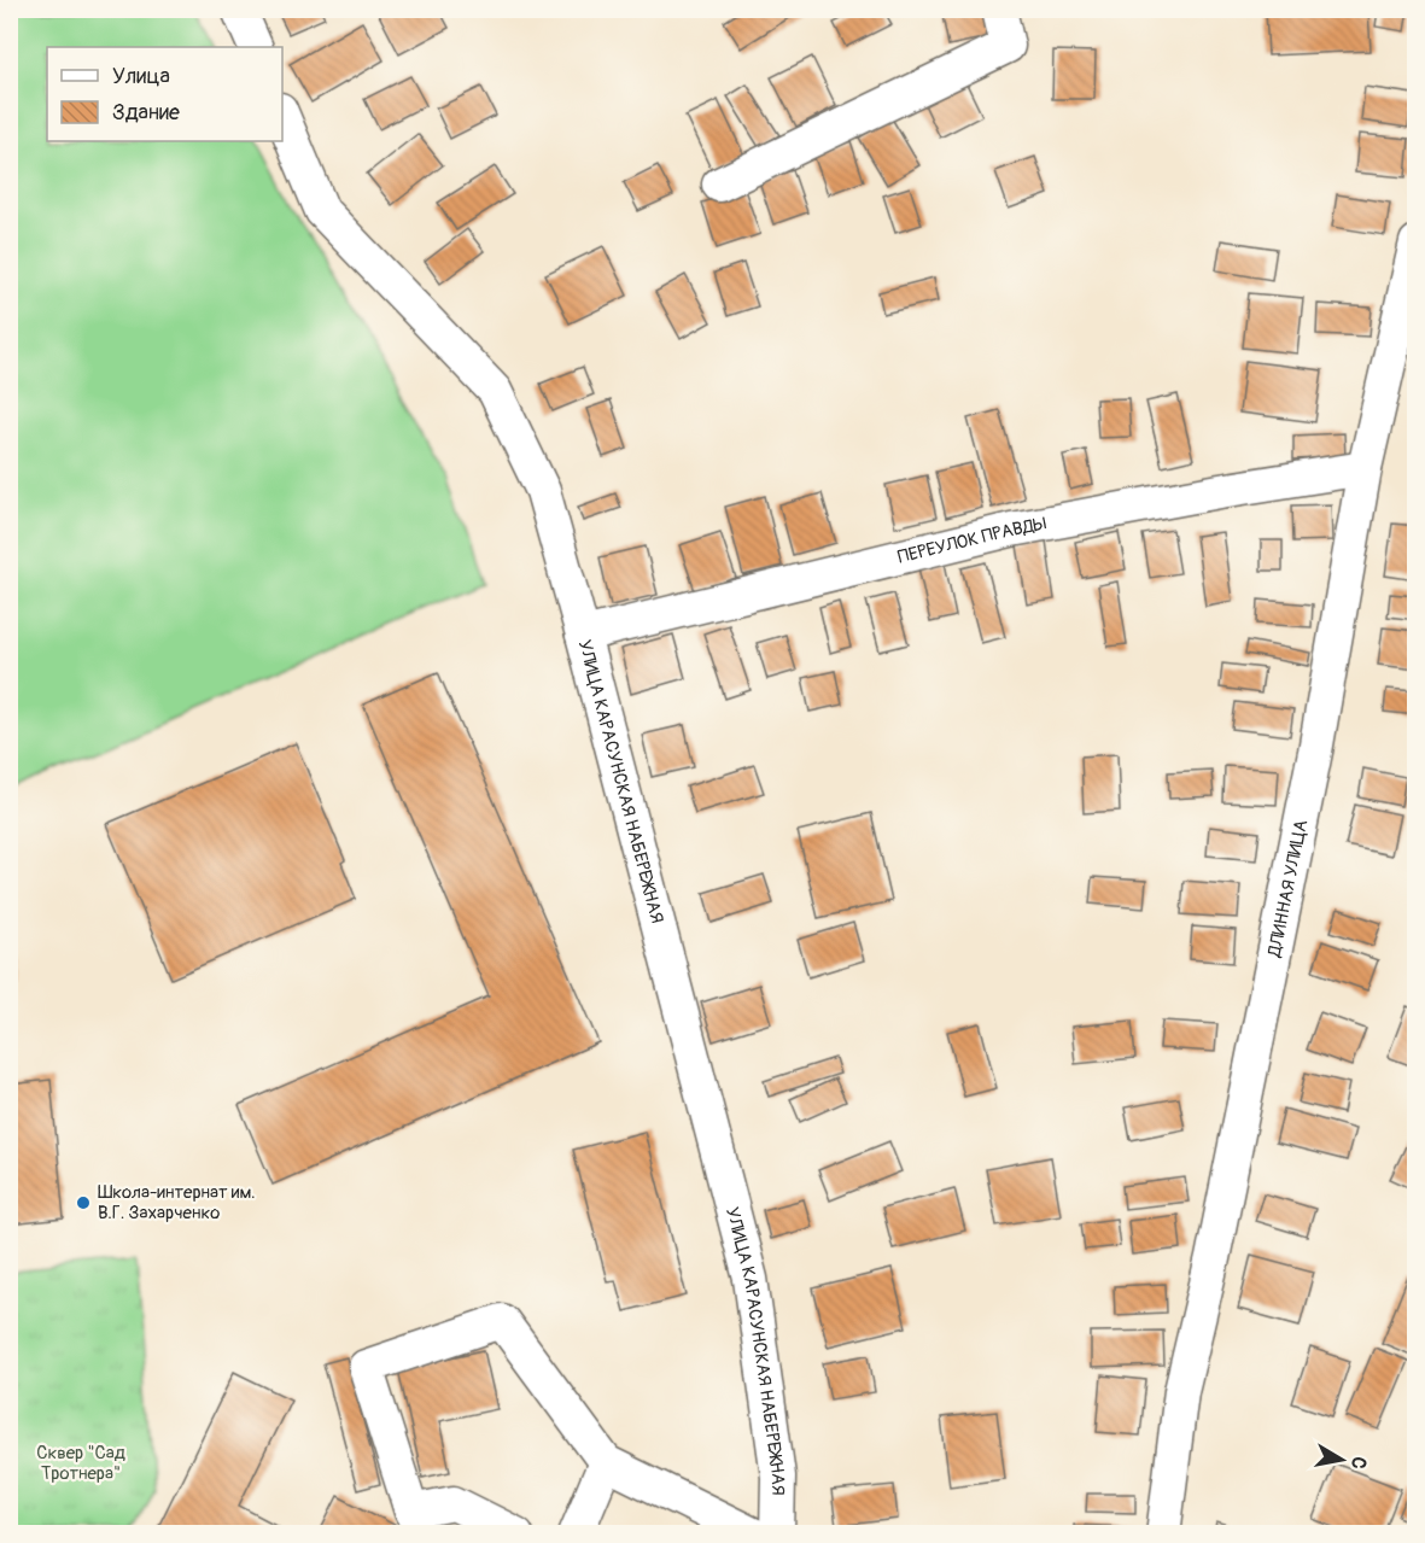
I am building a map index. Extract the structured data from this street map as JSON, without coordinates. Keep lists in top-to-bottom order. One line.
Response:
{"streets":{"street":["ПЕРЕУЛОК ПРАВДЫ","УЛИЦА КАРАСУНСКАЯ НАБЕРЕЖНАЯ","ДЛИННАЯ УЛИЦА"]},"crossings":[["ПЕРЕУЛОК ПРАВДЫ","УЛИЦА КАРАСУНСКАЯ НАБЕРЕЖНАЯ"],["ПЕРЕУЛОК ПРАВДЫ","ДЛИННАЯ УЛИЦА"]],"parks":["Сквер \"Сад Тротнера\""],"places":["Школа-интернат им. В.Г. Захарченко"],"legend":["Улица","Здание"],"north":"right"}
